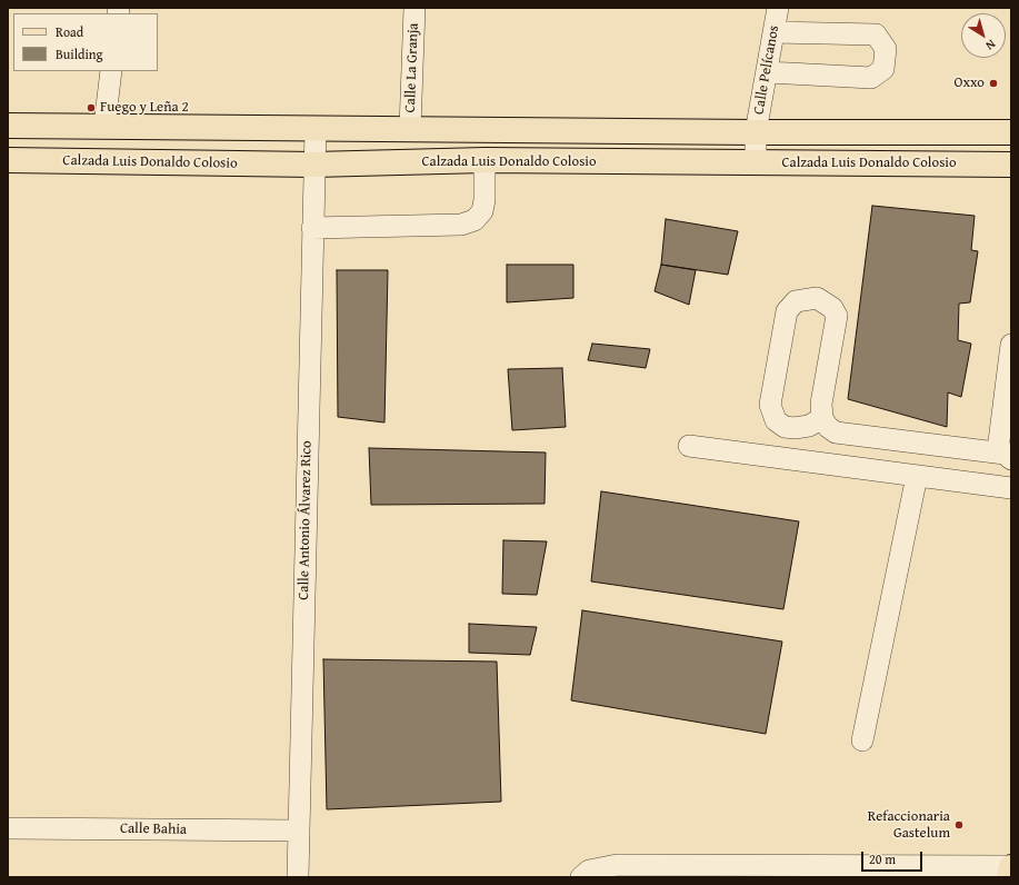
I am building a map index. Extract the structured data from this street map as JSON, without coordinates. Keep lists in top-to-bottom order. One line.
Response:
{"streets":{"main road":["Calzada Luis Donaldo Colosio"],"street":["Calle La Granja","Calle Pelícanos","Calle Antonio Álvarez Rico","Calle Bahia"]},"crossings":[["Calle Pelícanos","Calzada Luis Donaldo Colosio"],["Calzada Luis Donaldo Colosio","Calle Antonio Álvarez Rico"],["Calle Antonio Álvarez Rico","Calle Bahia"]],"places":["Oxxo","Fuego y Leña 2","Refaccionaria Gastelum"],"legend":["Road","Building"],"scale_bar":"20 m","north":"bottom right"}
